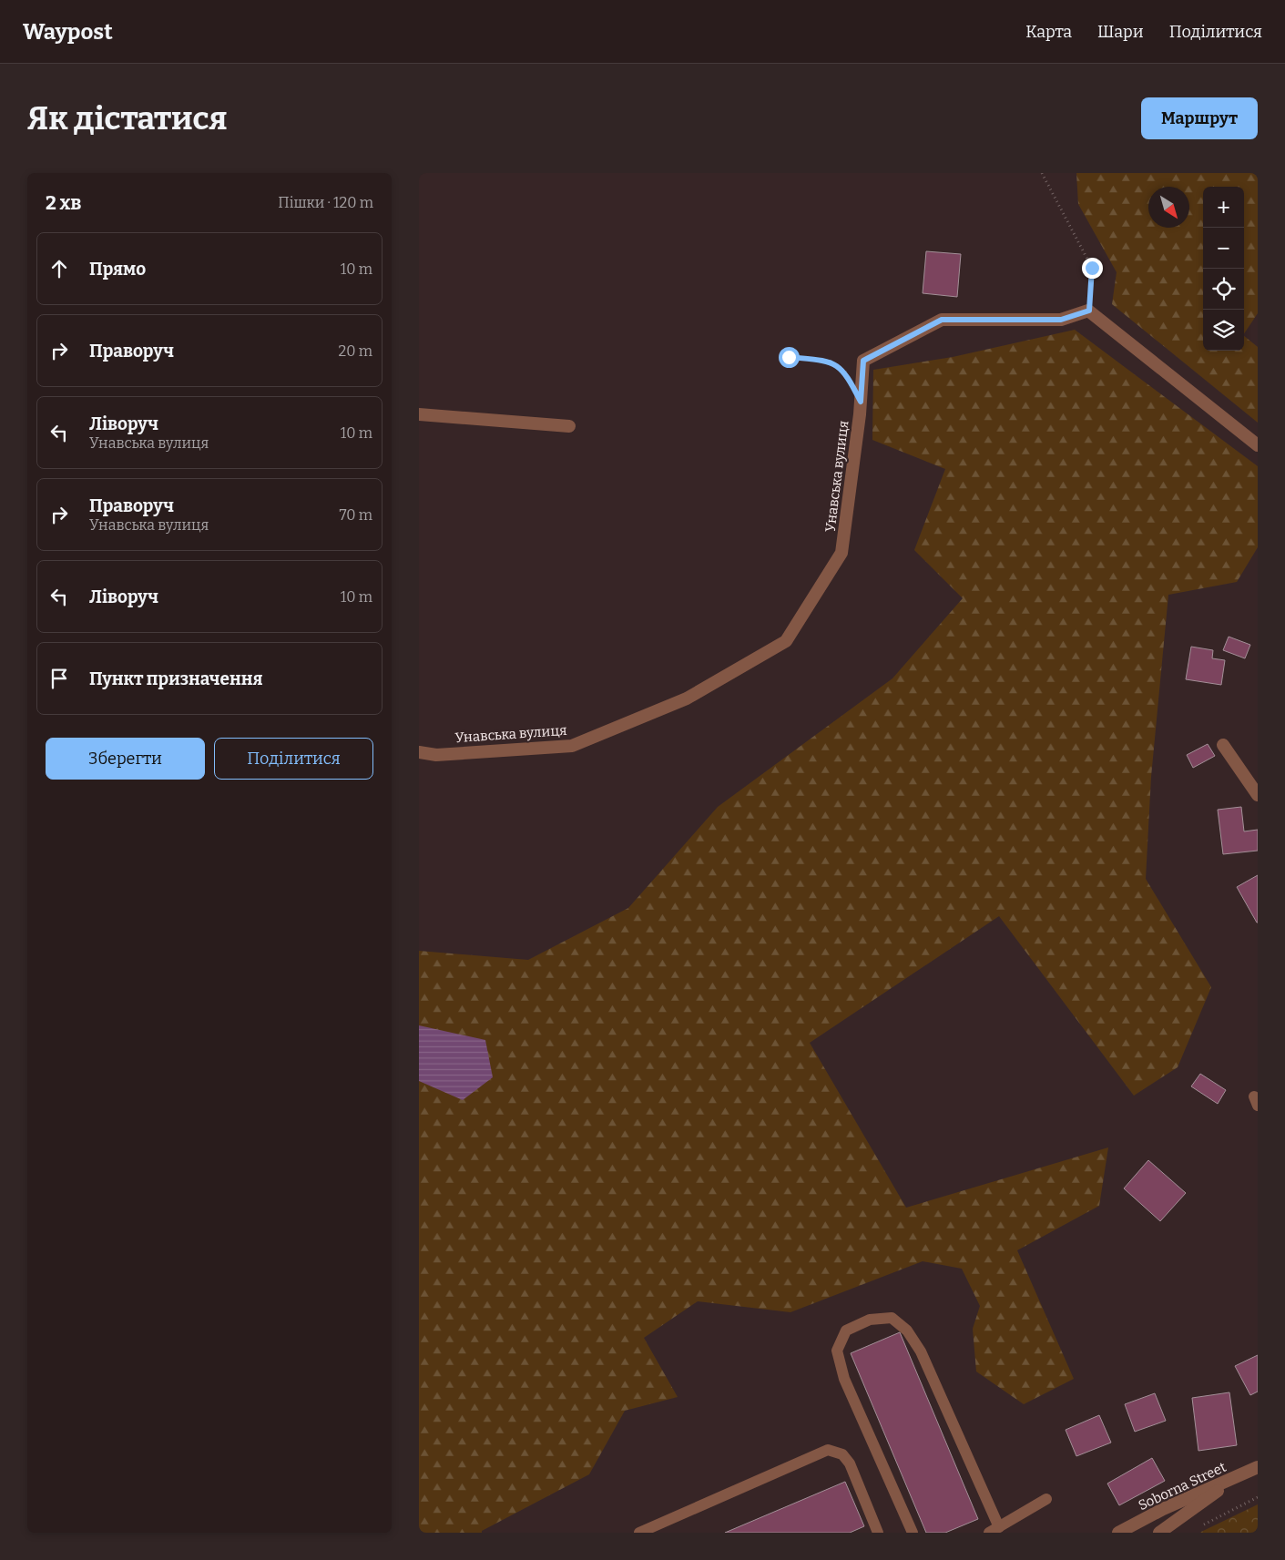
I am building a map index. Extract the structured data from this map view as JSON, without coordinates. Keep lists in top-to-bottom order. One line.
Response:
{"streets":{"street":["Унавська вулиця","Soborna Street"]},"north":"bottom right","page":{"header":"Waypost","nav":["Карта","Шари","Поділитися"],"buttons":["Маршрут",["Зберегти","Поділитися"]],"title":"Як дістатися","heading":["2 хв","Пішки · 120 m"],"map_buttons":["+","−"],"list":[["Прямо","10 m"],["Праворуч","20 m"],["Ліворуч","Унавська вулиця","10 m"],["Праворуч","Унавська вулиця","70 m"],["Ліворуч","10 m"],"Пункт призначення"]}}
